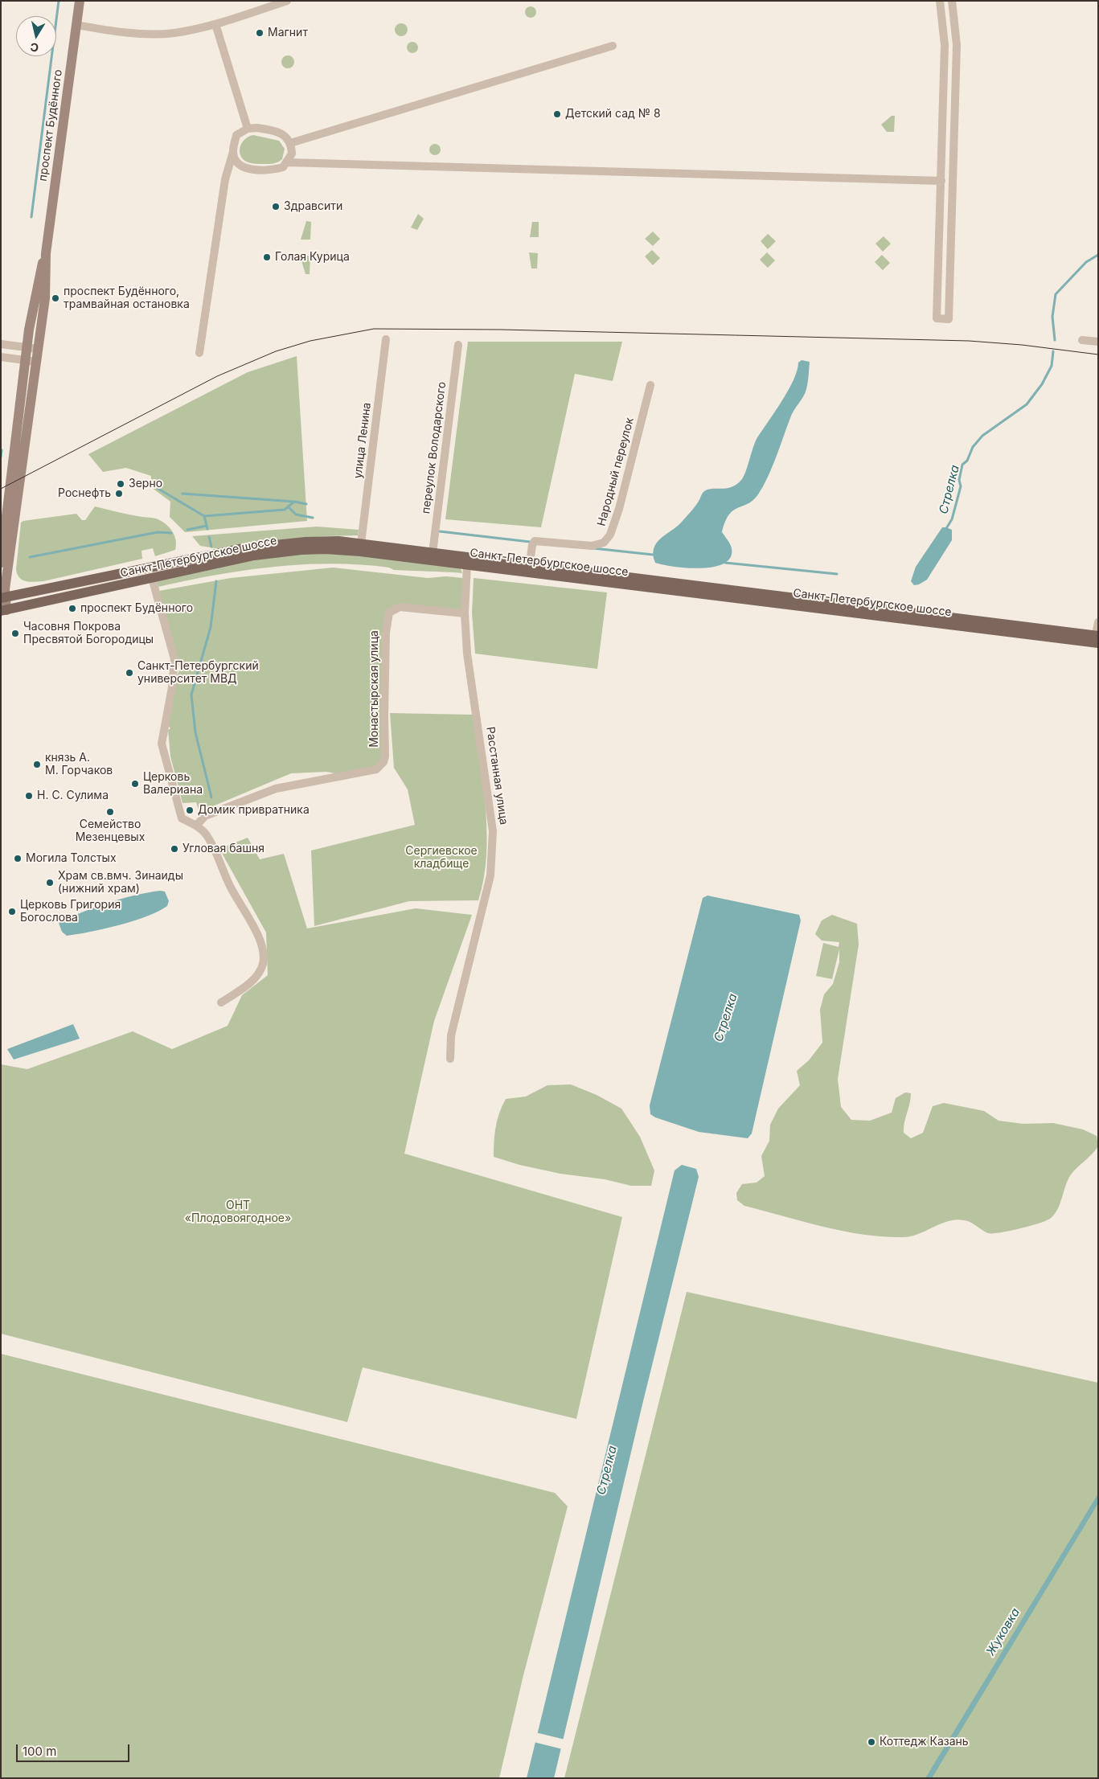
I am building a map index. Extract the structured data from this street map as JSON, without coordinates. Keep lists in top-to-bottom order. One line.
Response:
{"streets":{"main road":["проспект Будённого","Санкт-Петербургское шоссе"],"street":["улица Ленина","переулок Володарского","Народный переулок","Монастырская улица","Расстанная улица"]},"crossings":[["проспект Будённого","Санкт-Петербургское шоссе"],["улица Ленина","Санкт-Петербургское шоссе"],["переулок Володарского","Санкт-Петербургское шоссе"],["Народный переулок","Санкт-Петербургское шоссе"],["Санкт-Петербургское шоссе","Расстанная улица"],["Монастырская улица","Расстанная улица"]],"water":["Стрелка","Жуковка"],"parks":["Сергиевское кладбище","ОНТ «Плодовоягодное»"],"places":["Магнит","Детский сад № 8","Здравсити","Голая Курица","проспект Будённого, трамвайная остановка","Зерно","Роснефть","проспект Будённого","Часовня Покрова Пресвятой Богородицы","Санкт-Петербургский университет МВД","князь А. М. Горчаков","Церковь Валериана","Н. С. Сулима","Домик привратника","Семейство Мезенцевых","Угловая башня","Могила Толстых","Храм св.вмч. Зинаиды (нижний храм)","Церковь Григория Богослова","Коттедж Казань"],"scale_bar":"100 m","north":"bottom"}
